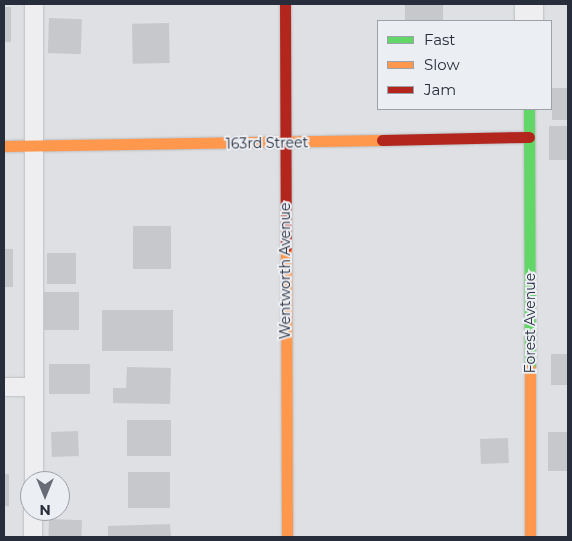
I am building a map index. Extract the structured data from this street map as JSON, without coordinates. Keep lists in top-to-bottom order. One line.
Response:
{"streets":{"street":["163rd Street","Wentworth Avenue","Forest Avenue"]},"crossings":[["163rd Street","Wentworth Avenue"],["163rd Street","Forest Avenue"]],"legend":["Fast","Slow","Jam"],"north":"bottom"}
